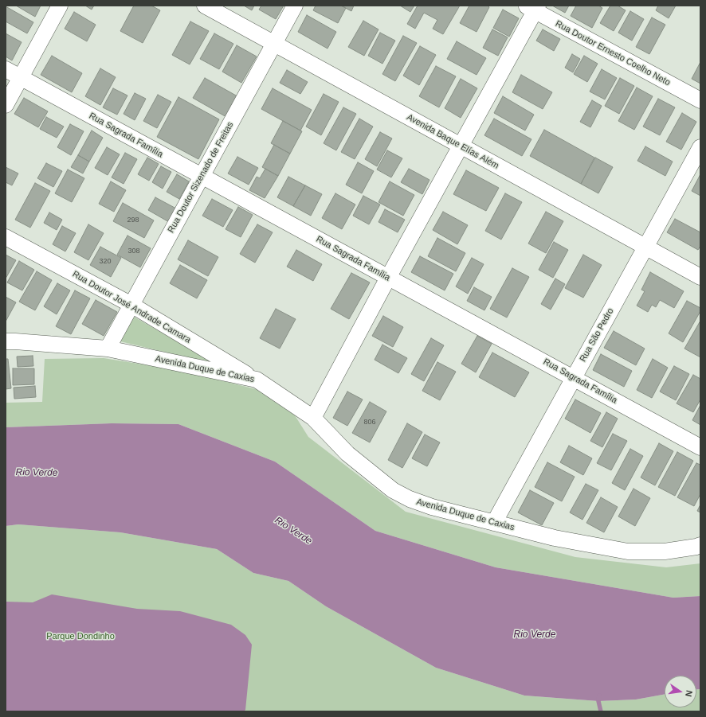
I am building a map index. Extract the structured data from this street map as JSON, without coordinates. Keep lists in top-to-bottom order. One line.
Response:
{"streets":{"street":["Rua Doutor Ernesto Coelho Neto","Rua Sagrada Família","Avenida Baque Elías Além","Rua Doutor Sizenado de Freitas","Rua Doutor José Andrade Camara","Rua São Pedro","Avenida Duque de Caxias"]},"crossings":[["Rua Sagrada Família","Rua Doutor Sizenado de Freitas"],["Rua Sagrada Família","Rua São Pedro"],["Avenida Baque Elías Além","Rua Doutor Sizenado de Freitas"],["Avenida Baque Elías Além","Rua São Pedro"],["Rua Doutor Sizenado de Freitas","Rua Doutor José Andrade Camara"],["Rua Doutor Sizenado de Freitas","Avenida Duque de Caxias"],["Rua Doutor José Andrade Camara","Avenida Duque de Caxias"],["Rua São Pedro","Avenida Duque de Caxias"]],"water":["Rio Verde"],"parks":["Parque Dondinho"],"house_numbers":["298","308","320","806"],"north":"right"}
